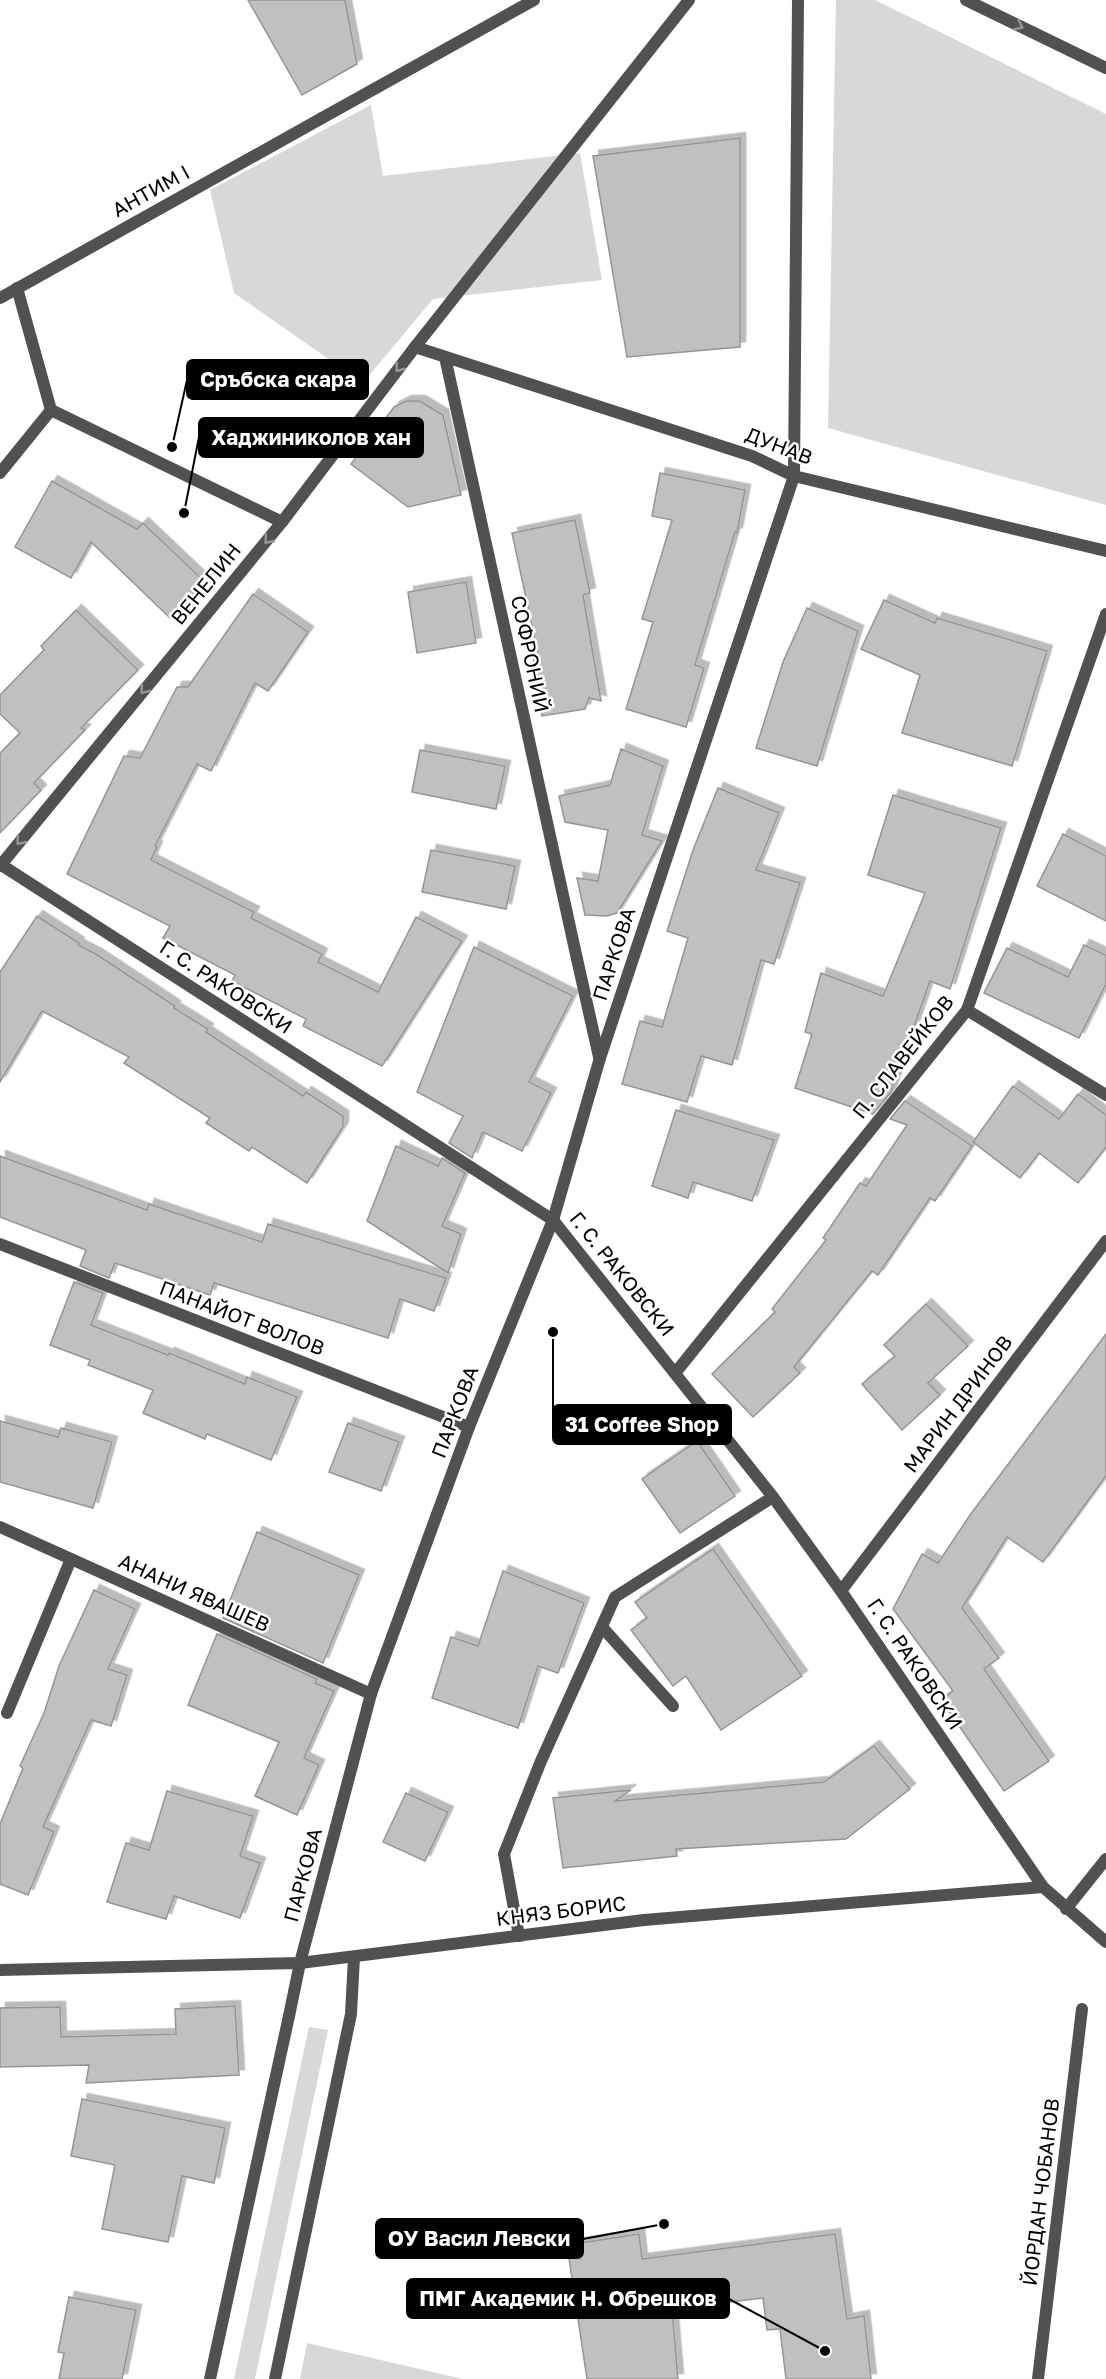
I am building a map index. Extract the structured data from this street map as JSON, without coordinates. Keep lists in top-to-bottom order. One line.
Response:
{"streets":{"street":["АНТИМ I","ДУНАВ","ВЕНЕЛИН","СОФРОНИЙ","ПАРКОВА","Г. С. РАКОВСКИ","П. СЛАВЕЙКОВ","ПАНАЙОТ ВОЛОВ","МАРИН ДРИНОВ","АНАНИ ЯВАШЕВ","КНЯЗ БОРИС","ЙОРДАН ЧОБАНОВ"]},"crossings":[["ДУНАВ","СОФРОНИЙ"],["ДУНАВ","ПАРКОВА"],["ВЕНЕЛИН","Г. С. РАКОВСКИ"],["СОФРОНИЙ","ПАРКОВА"],["ПАРКОВА","Г. С. РАКОВСКИ"],["ПАРКОВА","ПАНАЙОТ ВОЛОВ"],["ПАРКОВА","АНАНИ ЯВАШЕВ"],["ПАРКОВА","КНЯЗ БОРИС"],["Г. С. РАКОВСКИ","П. СЛАВЕЙКОВ"],["Г. С. РАКОВСКИ","МАРИН ДРИНОВ"],["Г. С. РАКОВСКИ","КНЯЗ БОРИС"]],"one_way":["ВЕНЕЛИН"],"places":["Сръбска скара","Хаджиниколов хан","31 Coffee Shop","ОУ Васил Левски","ПМГ Академик Н. Обрешков"]}
